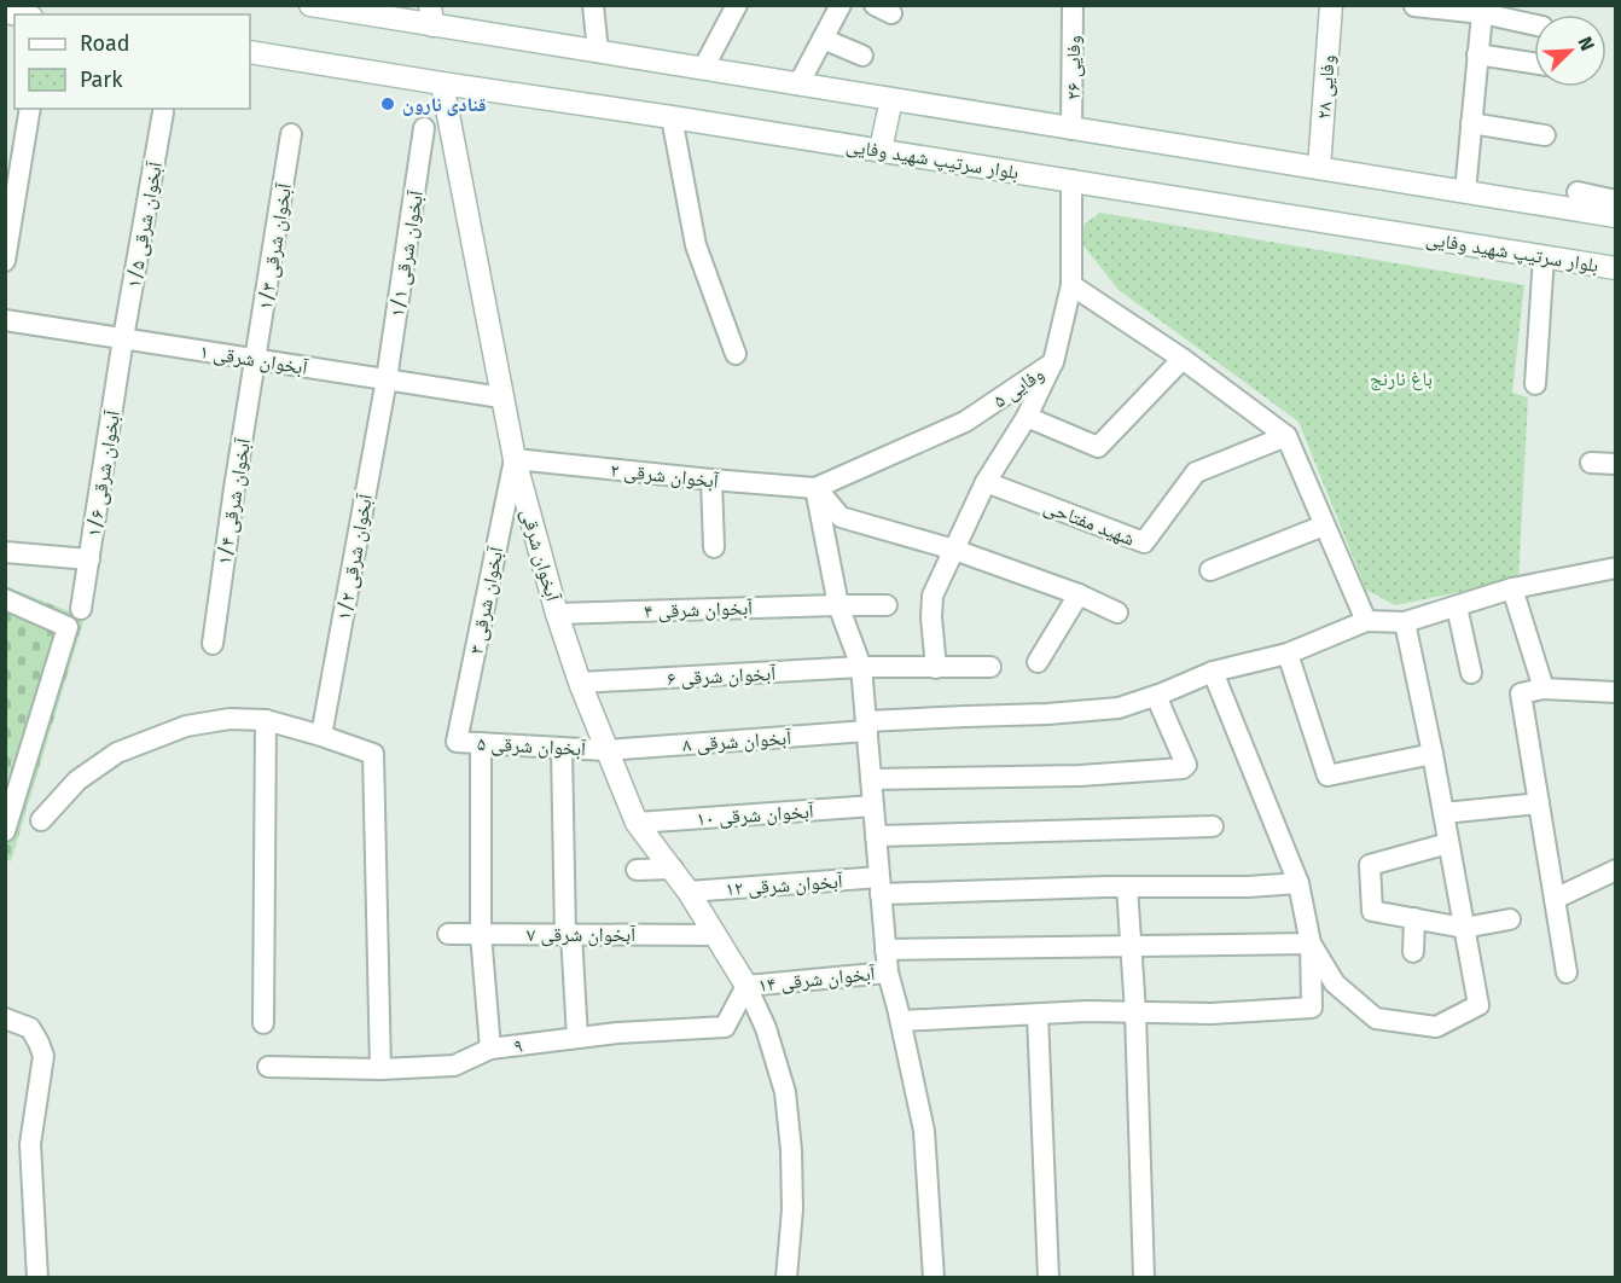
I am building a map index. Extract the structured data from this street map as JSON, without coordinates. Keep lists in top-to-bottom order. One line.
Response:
{"streets":{"main road":["وفایی ۲۸","بلوار سرتیپ شهید وفایی","آبخوان شرقی"],"street":["وفایی ۲۶","آبخوان شرقی ۱/۵","آبخوان شرقی ۱/۳","آبخوان شرقی ۱/۱","آبخوان شرقی ۱","وفایی ۵","آبخوان شرقی ۱/۶","آبخوان شرقی ۲","آبخوان شرقی ۱/۴","شهید مفتاحی","آبخوان شرقی ۱/۲","آبخوان شرقی ۳","آبخوان شرقی ۴","آبخوان شرقی ۶","آبخوان شرقی ۸","آبخوان شرقی ۵","آبخوان شرقی ۱۰","آبخوان شرقی ۱۲","آبخوان شرقی ۷","آبخوان شرقی ۱۴","۹"]},"crossings":[["بلوار سرتیپ شهید وفایی","وفایی ۵"],["بلوار سرتیپ شهید وفایی","آبخوان شرقی"],["آبخوان شرقی ۱/۵","آبخوان شرقی ۱"],["آبخوان شرقی ۱/۵","آبخوان شرقی ۱/۶"],["آبخوان شرقی ۱/۳","آبخوان شرقی ۱"],["آبخوان شرقی ۱/۳","آبخوان شرقی ۱/۴"],["آبخوان شرقی ۱/۱","آبخوان شرقی ۱"],["آبخوان شرقی ۱/۱","آبخوان شرقی ۱/۲"],["آبخوان شرقی ۱","آبخوان شرقی ۱/۶"],["آبخوان شرقی ۱","آبخوان شرقی ۱/۴"],["آبخوان شرقی ۱","آبخوان شرقی"],["آبخوان شرقی ۱","آبخوان شرقی ۱/۲"],["وفایی ۵","آبخوان شرقی ۲"],["آبخوان شرقی ۲","آبخوان شرقی"],["آبخوان شرقی ۲","آبخوان شرقی ۳"],["آبخوان شرقی","آبخوان شرقی ۳"],["آبخوان شرقی","آبخوان شرقی ۴"],["آبخوان شرقی","آبخوان شرقی ۶"],["آبخوان شرقی","آبخوان شرقی ۸"],["آبخوان شرقی","آبخوان شرقی ۵"],["آبخوان شرقی","آبخوان شرقی ۱۰"],["آبخوان شرقی","آبخوان شرقی ۱۲"],["آبخوان شرقی","آبخوان شرقی ۷"],["آبخوان شرقی","آبخوان شرقی ۱۴"],["آبخوان شرقی","۹"],["آبخوان شرقی ۳","آبخوان شرقی ۵"],["آبخوان شرقی ۸","آبخوان شرقی ۵"],["آبخوان شرقی ۱۴","۹"]],"parks":["باغ نارنج"],"places":["قنادی نارون"],"legend":["Road","Park"],"north":"top right"}
